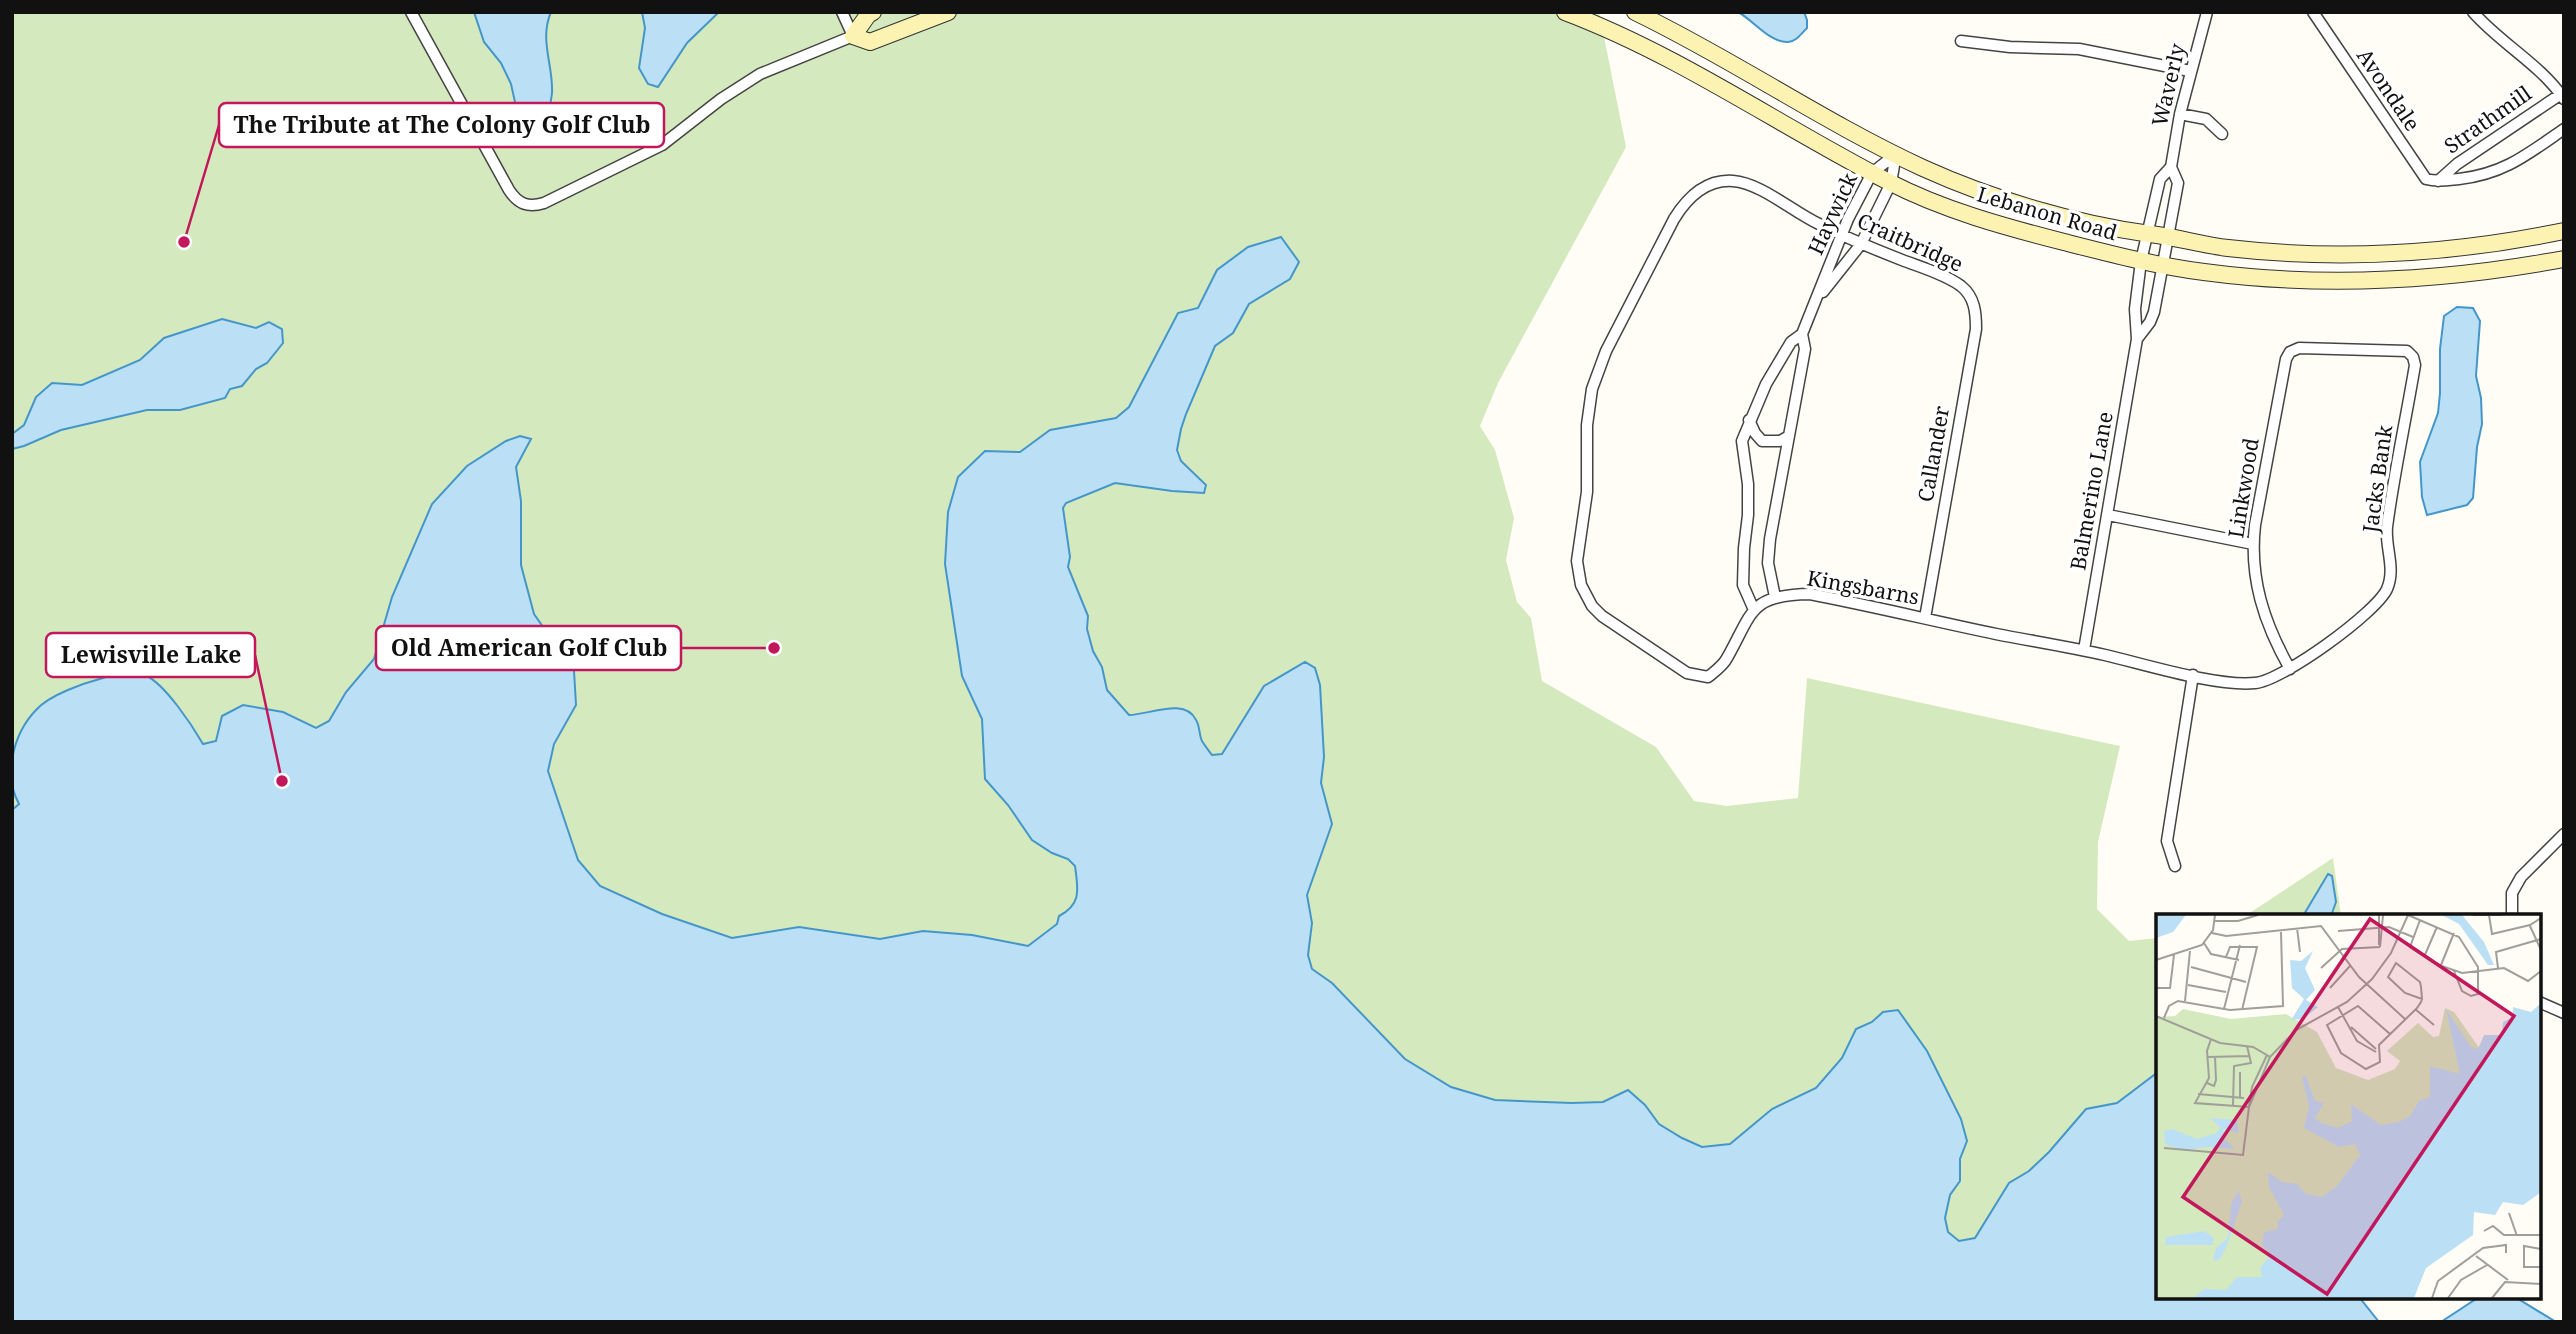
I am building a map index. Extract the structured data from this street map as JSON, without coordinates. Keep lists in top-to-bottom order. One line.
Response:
{"streets":{"main road":["Lebanon Road"],"street":["Waverly","Avondale","Strathmill","Haywick","Craitbridge","Callander","Jacks Bank","Linkwood","Balmerino Lane","Kingsbarns"]},"crossings":[["Waverly","Lebanon Road"],["Waverly","Balmerino Lane"],["Avondale","Strathmill"],["Haywick","Lebanon Road"],["Haywick","Craitbridge"],["Haywick","Kingsbarns"],["Lebanon Road","Balmerino Lane"],["Craitbridge","Callander"],["Craitbridge","Kingsbarns"],["Callander","Kingsbarns"],["Jacks Bank","Linkwood"],["Jacks Bank","Kingsbarns"],["Linkwood","Kingsbarns"],["Balmerino Lane","Kingsbarns"]],"places":["The Tribute at The Colony Golf Club","Old American Golf Club","Lewisville Lake"]}
